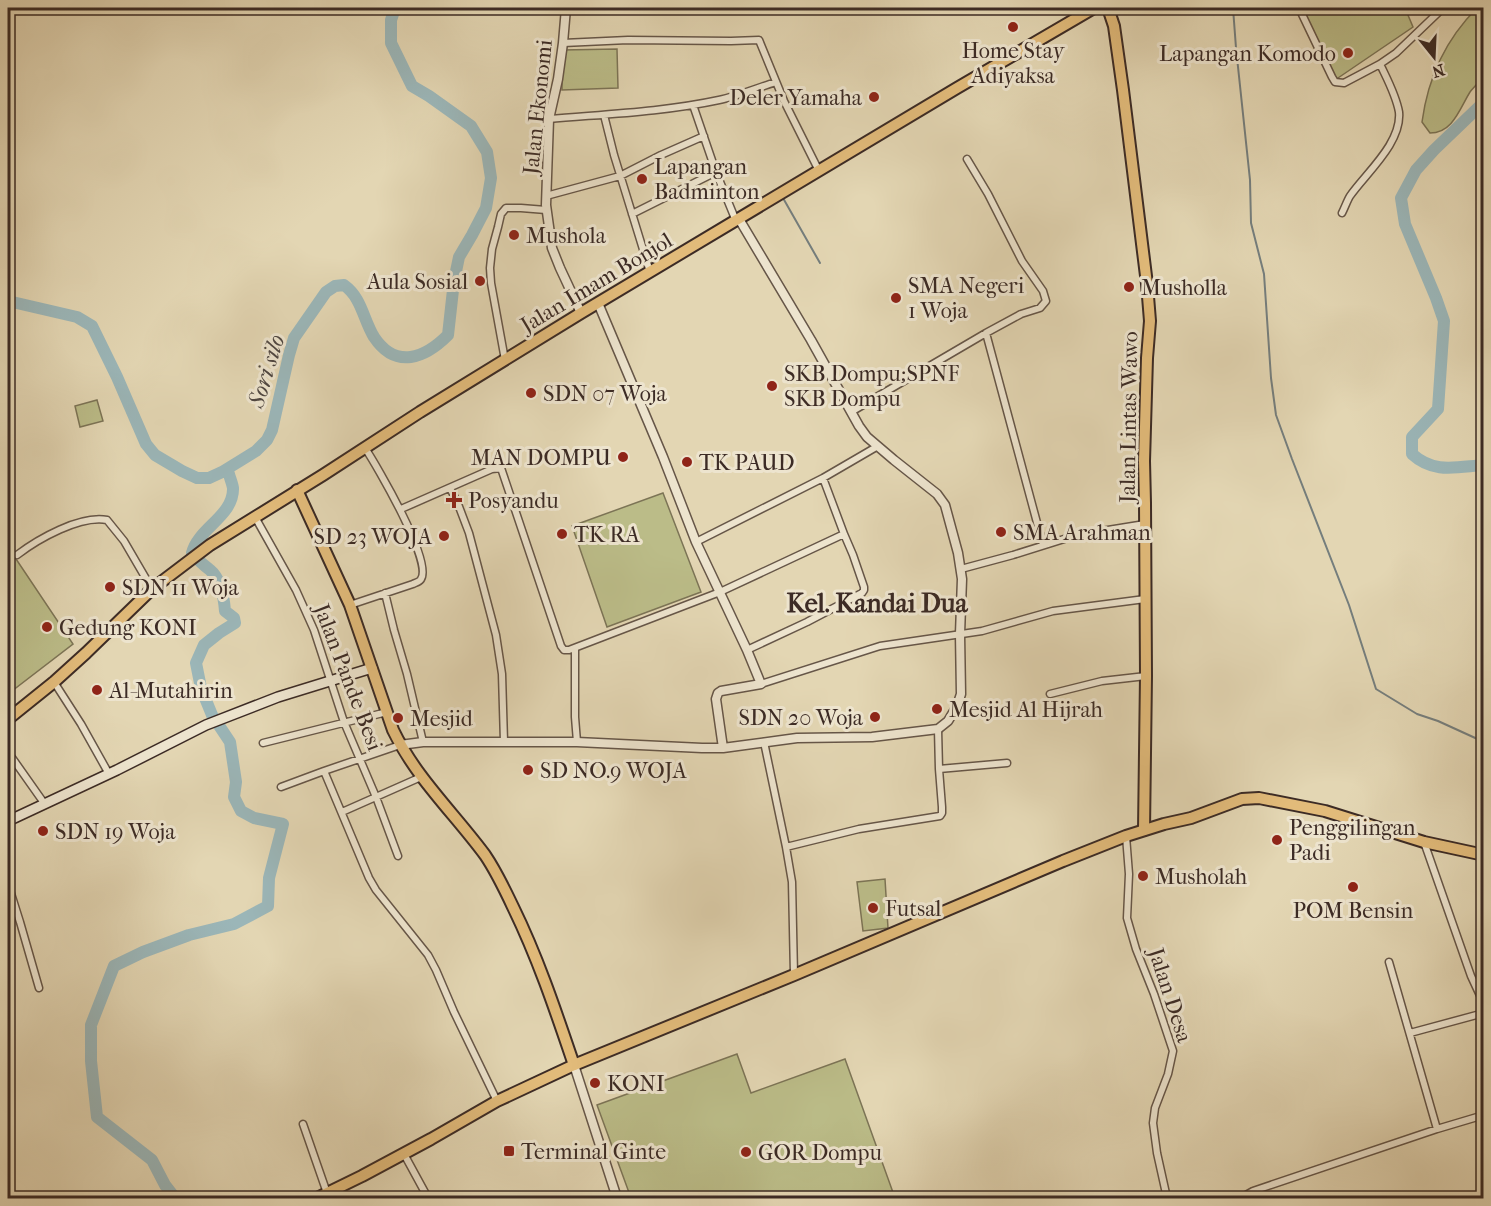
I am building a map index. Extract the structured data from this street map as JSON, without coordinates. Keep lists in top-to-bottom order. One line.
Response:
{"streets":{"main road":["Jalan Imam Bonjol","Jalan Lintas Wawo"],"street":["Jalan Ekonomi","Jalan Pande Besi","Jalan Desa"]},"crossings":[["Jalan Ekonomi","Jalan Imam Bonjol"],["Jalan Imam Bonjol","Jalan Pande Besi"]],"districts":["Kel. Kandai Dua"],"water":["Sori silo"],"places":{"other":["Home Stay Adiyaksa","Lapangan Komodo","Deler Yamaha","Lapangan Badminton","Mushola","Aula Sosial","Musholla","SMA Negeri 1 Woja","SKB Dompu;SPNF SKB Dompu","SDN 07 Woja","MAN DOMPU","TK PAUD","SMA Arahman","TK RA","SD 23 WOJA","SDN 11 Woja","Gedung KONI","Al-Mutahirin","Mesjid Al Hijrah","SDN 20 Woja","Mesjid","SD NO.9 WOJA","SDN 19 Woja","Penggilingan Padi","Musholah","POM Bensin","Futsal","KONI","GOR Dompu"],"health":["Posyandu"],"transit":["Terminal Ginte"]},"north":"bottom"}
